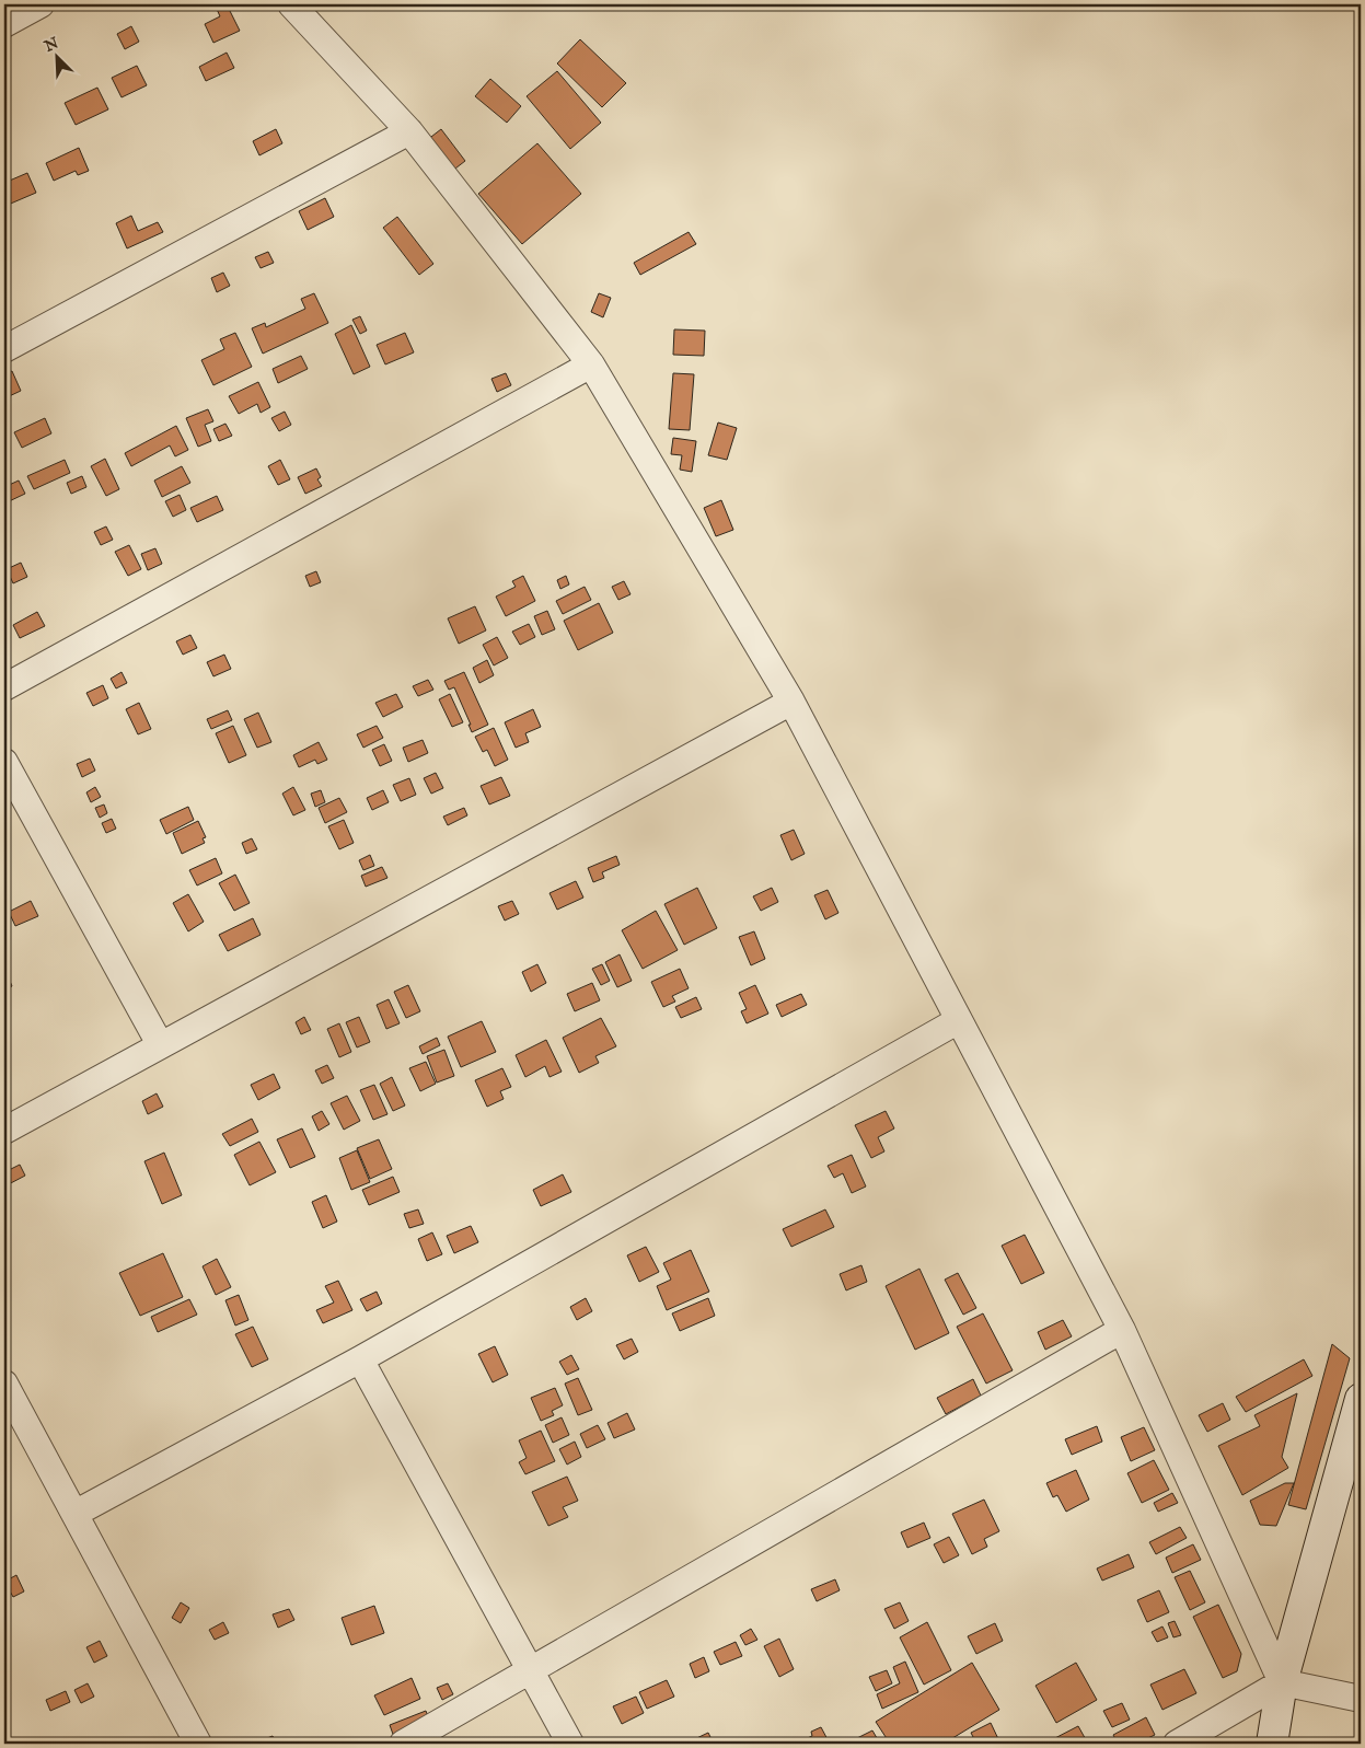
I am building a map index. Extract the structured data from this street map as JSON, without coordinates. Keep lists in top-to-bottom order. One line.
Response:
{"north":"top left"}
